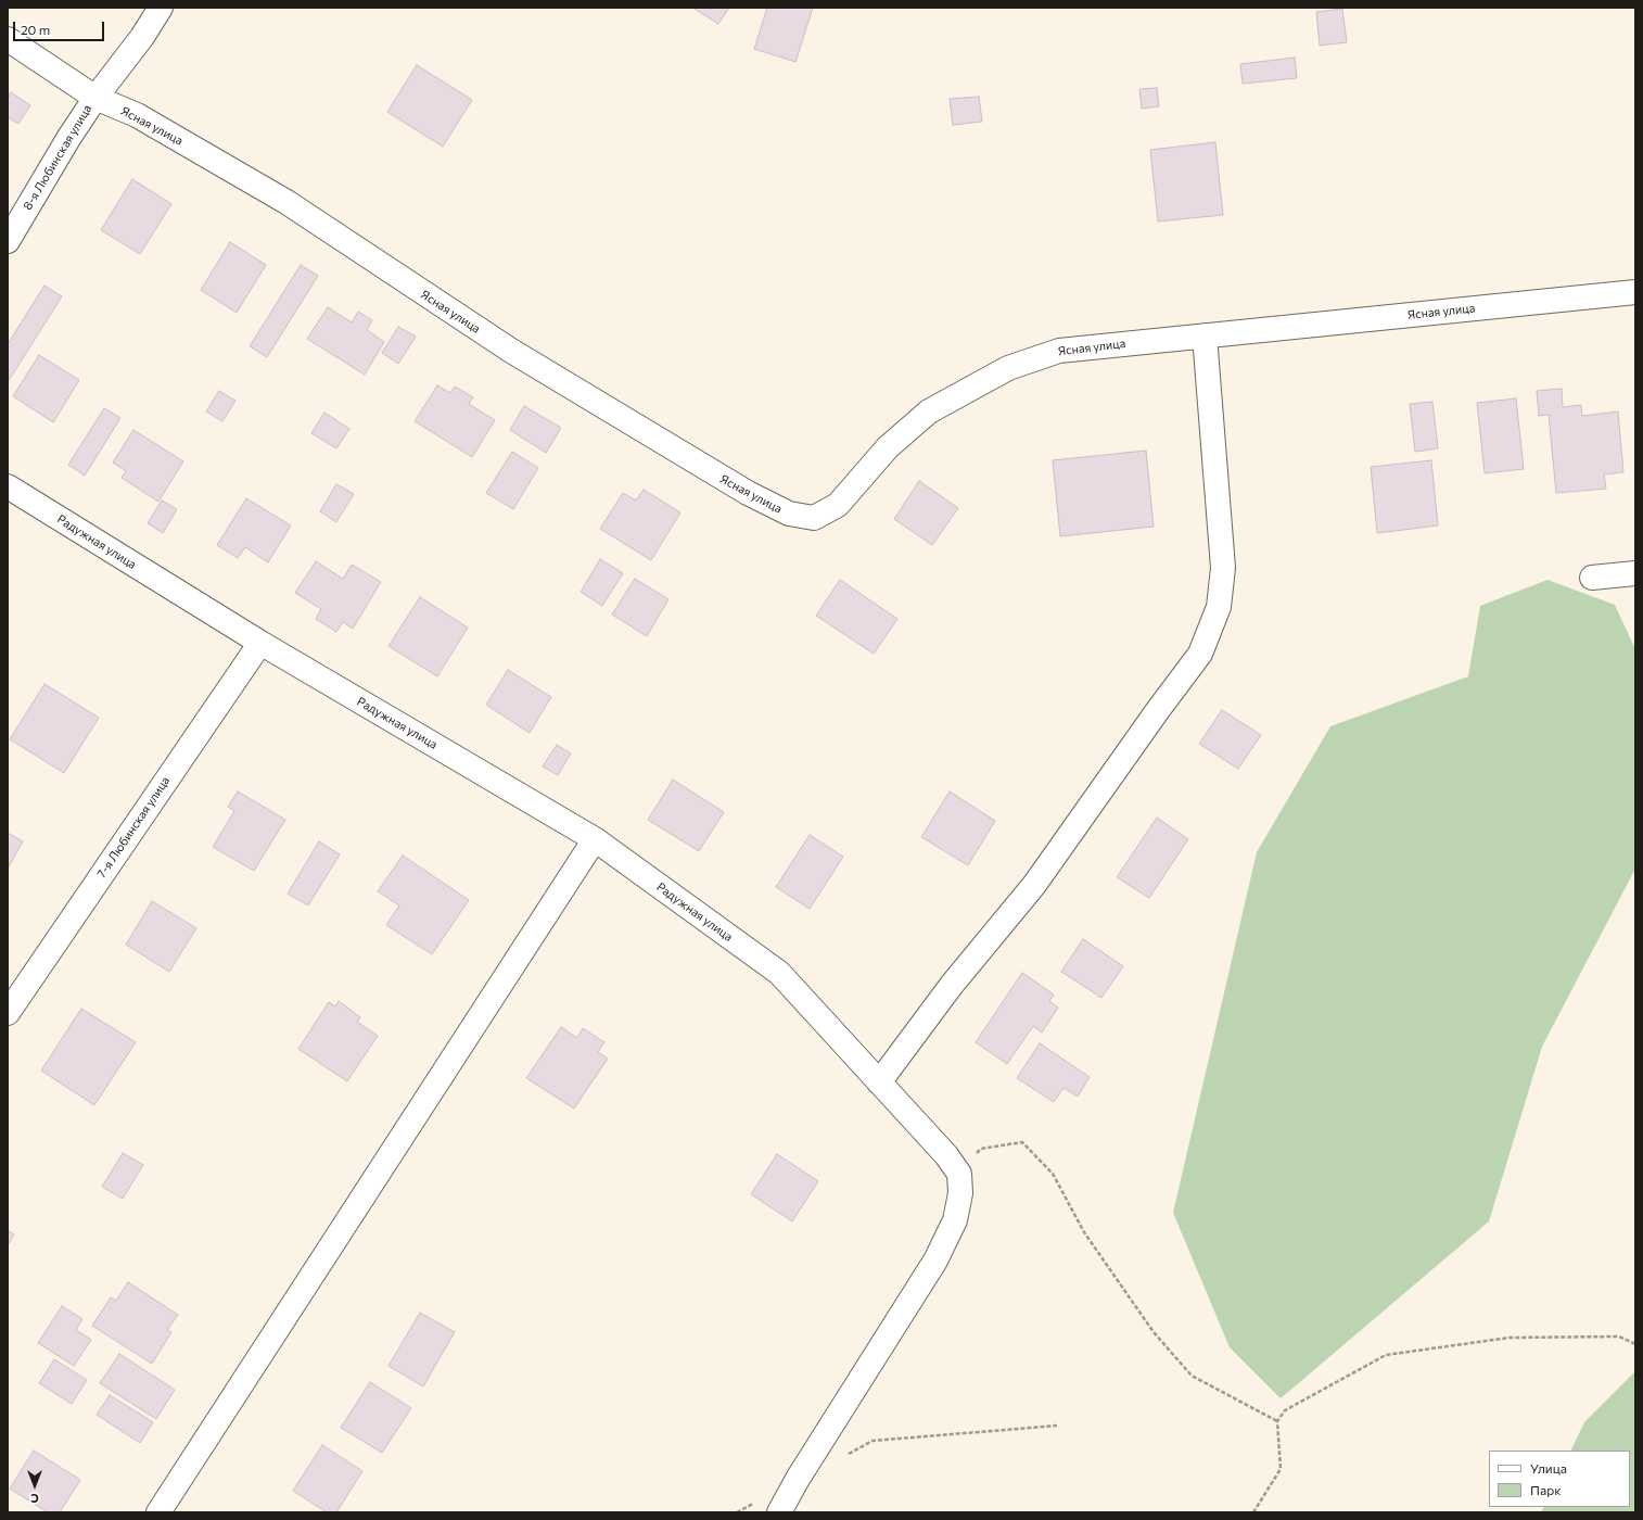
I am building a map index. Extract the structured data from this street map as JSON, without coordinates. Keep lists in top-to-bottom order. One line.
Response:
{"streets":{"street":["Ясная улица","8-я Любинская улица","Радужная улица","7-я Любинская улица"]},"crossings":[["Ясная улица","8-я Любинская улица"],["Радужная улица","7-я Любинская улица"]],"legend":["Улица","Парк"],"scale_bar":"20 m","north":"bottom"}
